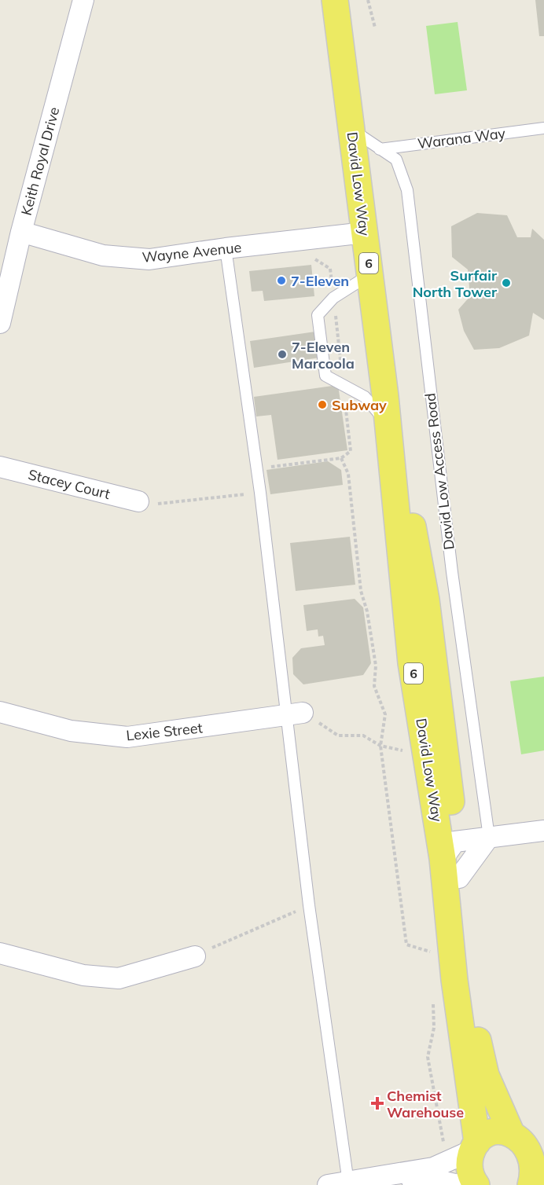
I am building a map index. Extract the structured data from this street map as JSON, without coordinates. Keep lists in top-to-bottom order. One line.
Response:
{"streets":{"main road":["David Low Way","6"],"street":["Keith Royal Drive","Wayne Avenue","Stacey Court","Lexie Street"],"lane":["Warana Way","David Low Access Road"]},"crossings":[["Warana Way","David Low Access Road"],["Keith Royal Drive","Wayne Avenue"],["David Low Way","Wayne Avenue"],["David Low Way","6"],["David Low Way","David Low Access Road"]],"places":{"other":["7-Eleven","Surfair North Tower","7-Eleven Marcoola","Subway"],"health":["Chemist Warehouse"]}}
